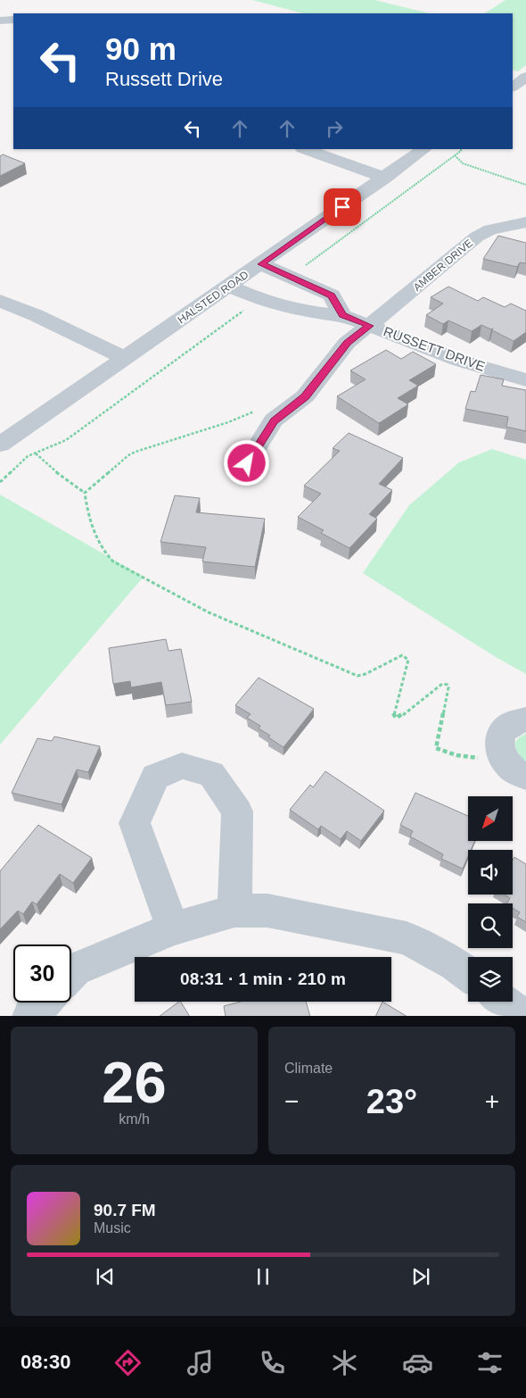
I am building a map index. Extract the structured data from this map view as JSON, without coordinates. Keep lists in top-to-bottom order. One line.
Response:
{"streets":{"street":["AMBER DRIVE","HALSTED ROAD","RUSSETT DRIVE"]},"crossings":[["AMBER DRIVE","RUSSETT DRIVE"],["HALSTED ROAD","RUSSETT DRIVE"]],"north":"bottom left","page":{"turn":["90 m","Russett Drive"],"limit":"30","trip":"08:31 · 1 min · 210 m","tile":[["26","km/h"],"Climate"],"heat":["−","23°","+"],"song":["90.7 FM","Music"],"tabs":"08:30"}}
